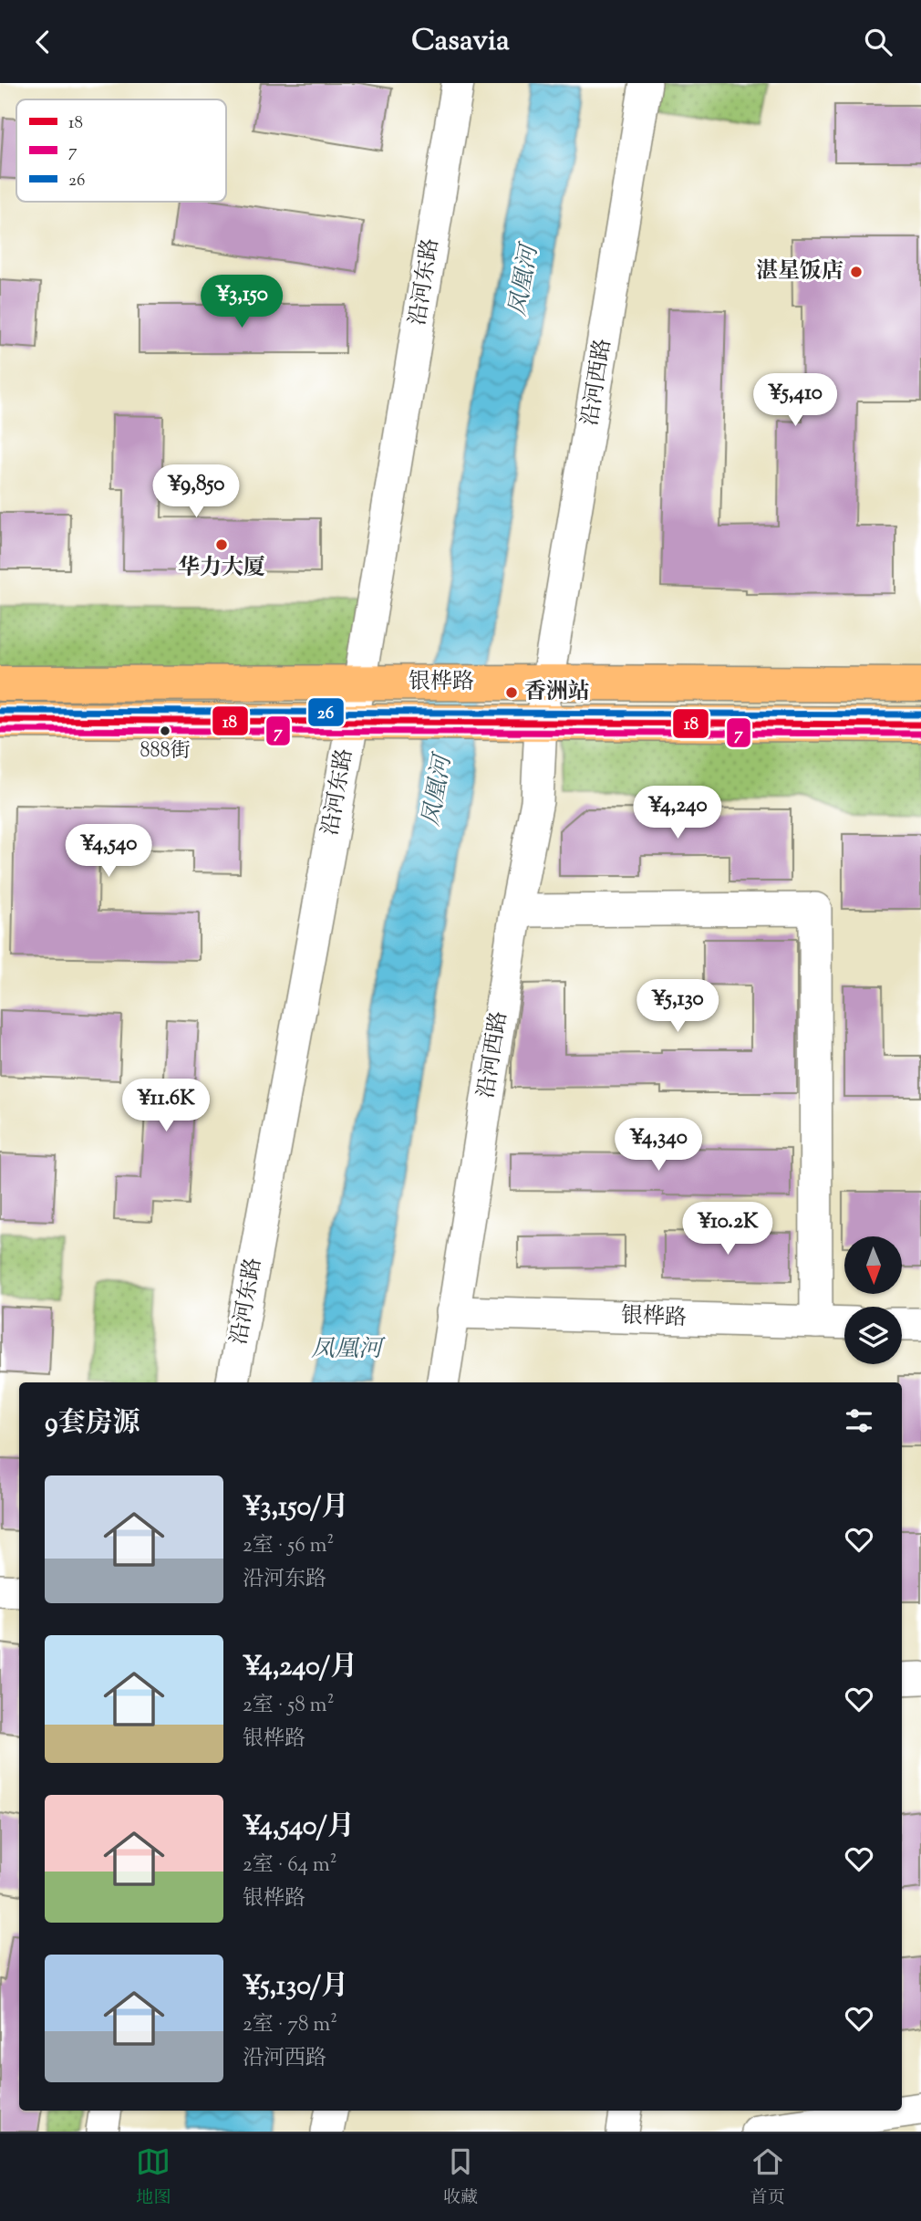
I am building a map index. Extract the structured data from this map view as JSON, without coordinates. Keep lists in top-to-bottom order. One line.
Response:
{"streets":{"main road":["银桦路"],"street":["沿河东路","沿河西路"]},"crossings":[["沿河东路","银桦路"],["沿河西路","银桦路"]],"water":["凤凰河"],"places":["湛星饭店","华力大厦","香洲站","888街"],"lines":["transit line 26","transit line 18","transit line 7"],"legend":["18","7","26"],"north":"bottom","page":{"header":"Casavia","price":["¥3,150","¥5,410","¥9,850","¥4,240","¥4,540","¥5,130","¥11.6K","¥4,340","¥10.2K"],"heading":"9套房源","list":[{"name":"¥3,150/月","note":"2室 · 56 m² · 沿河东路"},{"name":"¥4,240/月","note":"2室 · 58 m² · 银桦路"},{"name":"¥4,540/月","note":"2室 · 64 m² · 银桦路"},{"name":"¥5,130/月","note":"2室 · 78 m² · 沿河西路"}],"tabs":["地图","收藏","首页"]}}
